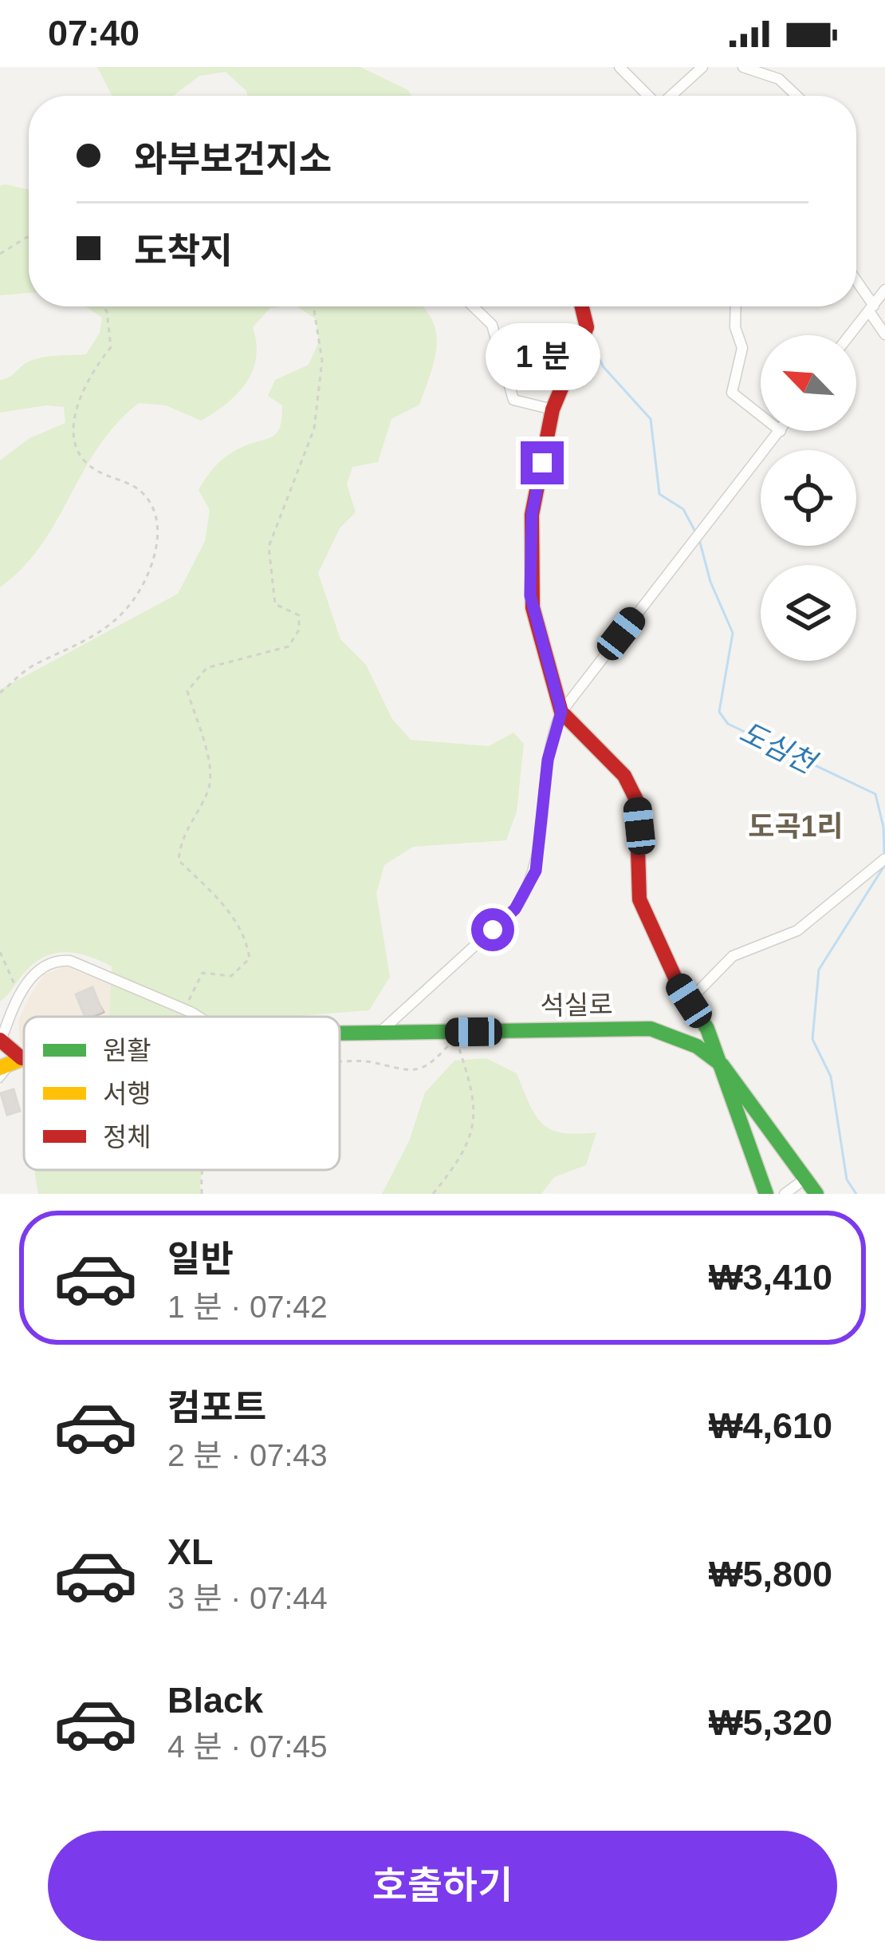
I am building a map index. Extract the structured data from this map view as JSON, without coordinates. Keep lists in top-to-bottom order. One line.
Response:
{"streets":{"street":["석실로"]},"districts":["도곡1리"],"water":["도심천"],"legend":["원활","서행","정체"],"north":"top left","page":{"status":"07:40","banner":["와부보건지소","도착지"],"bubble":"1 분","list":[{"name":"일반","note":"1 분 · 07:42","value":"₩3,410"},{"name":"컴포트","note":"2 분 · 07:43","value":"₩4,610"},{"name":"XL","note":"3 분 · 07:44","value":"₩5,800"},{"name":"Black","note":"4 분 · 07:45","value":"₩5,320"}],"buttons":"호출하기"}}
